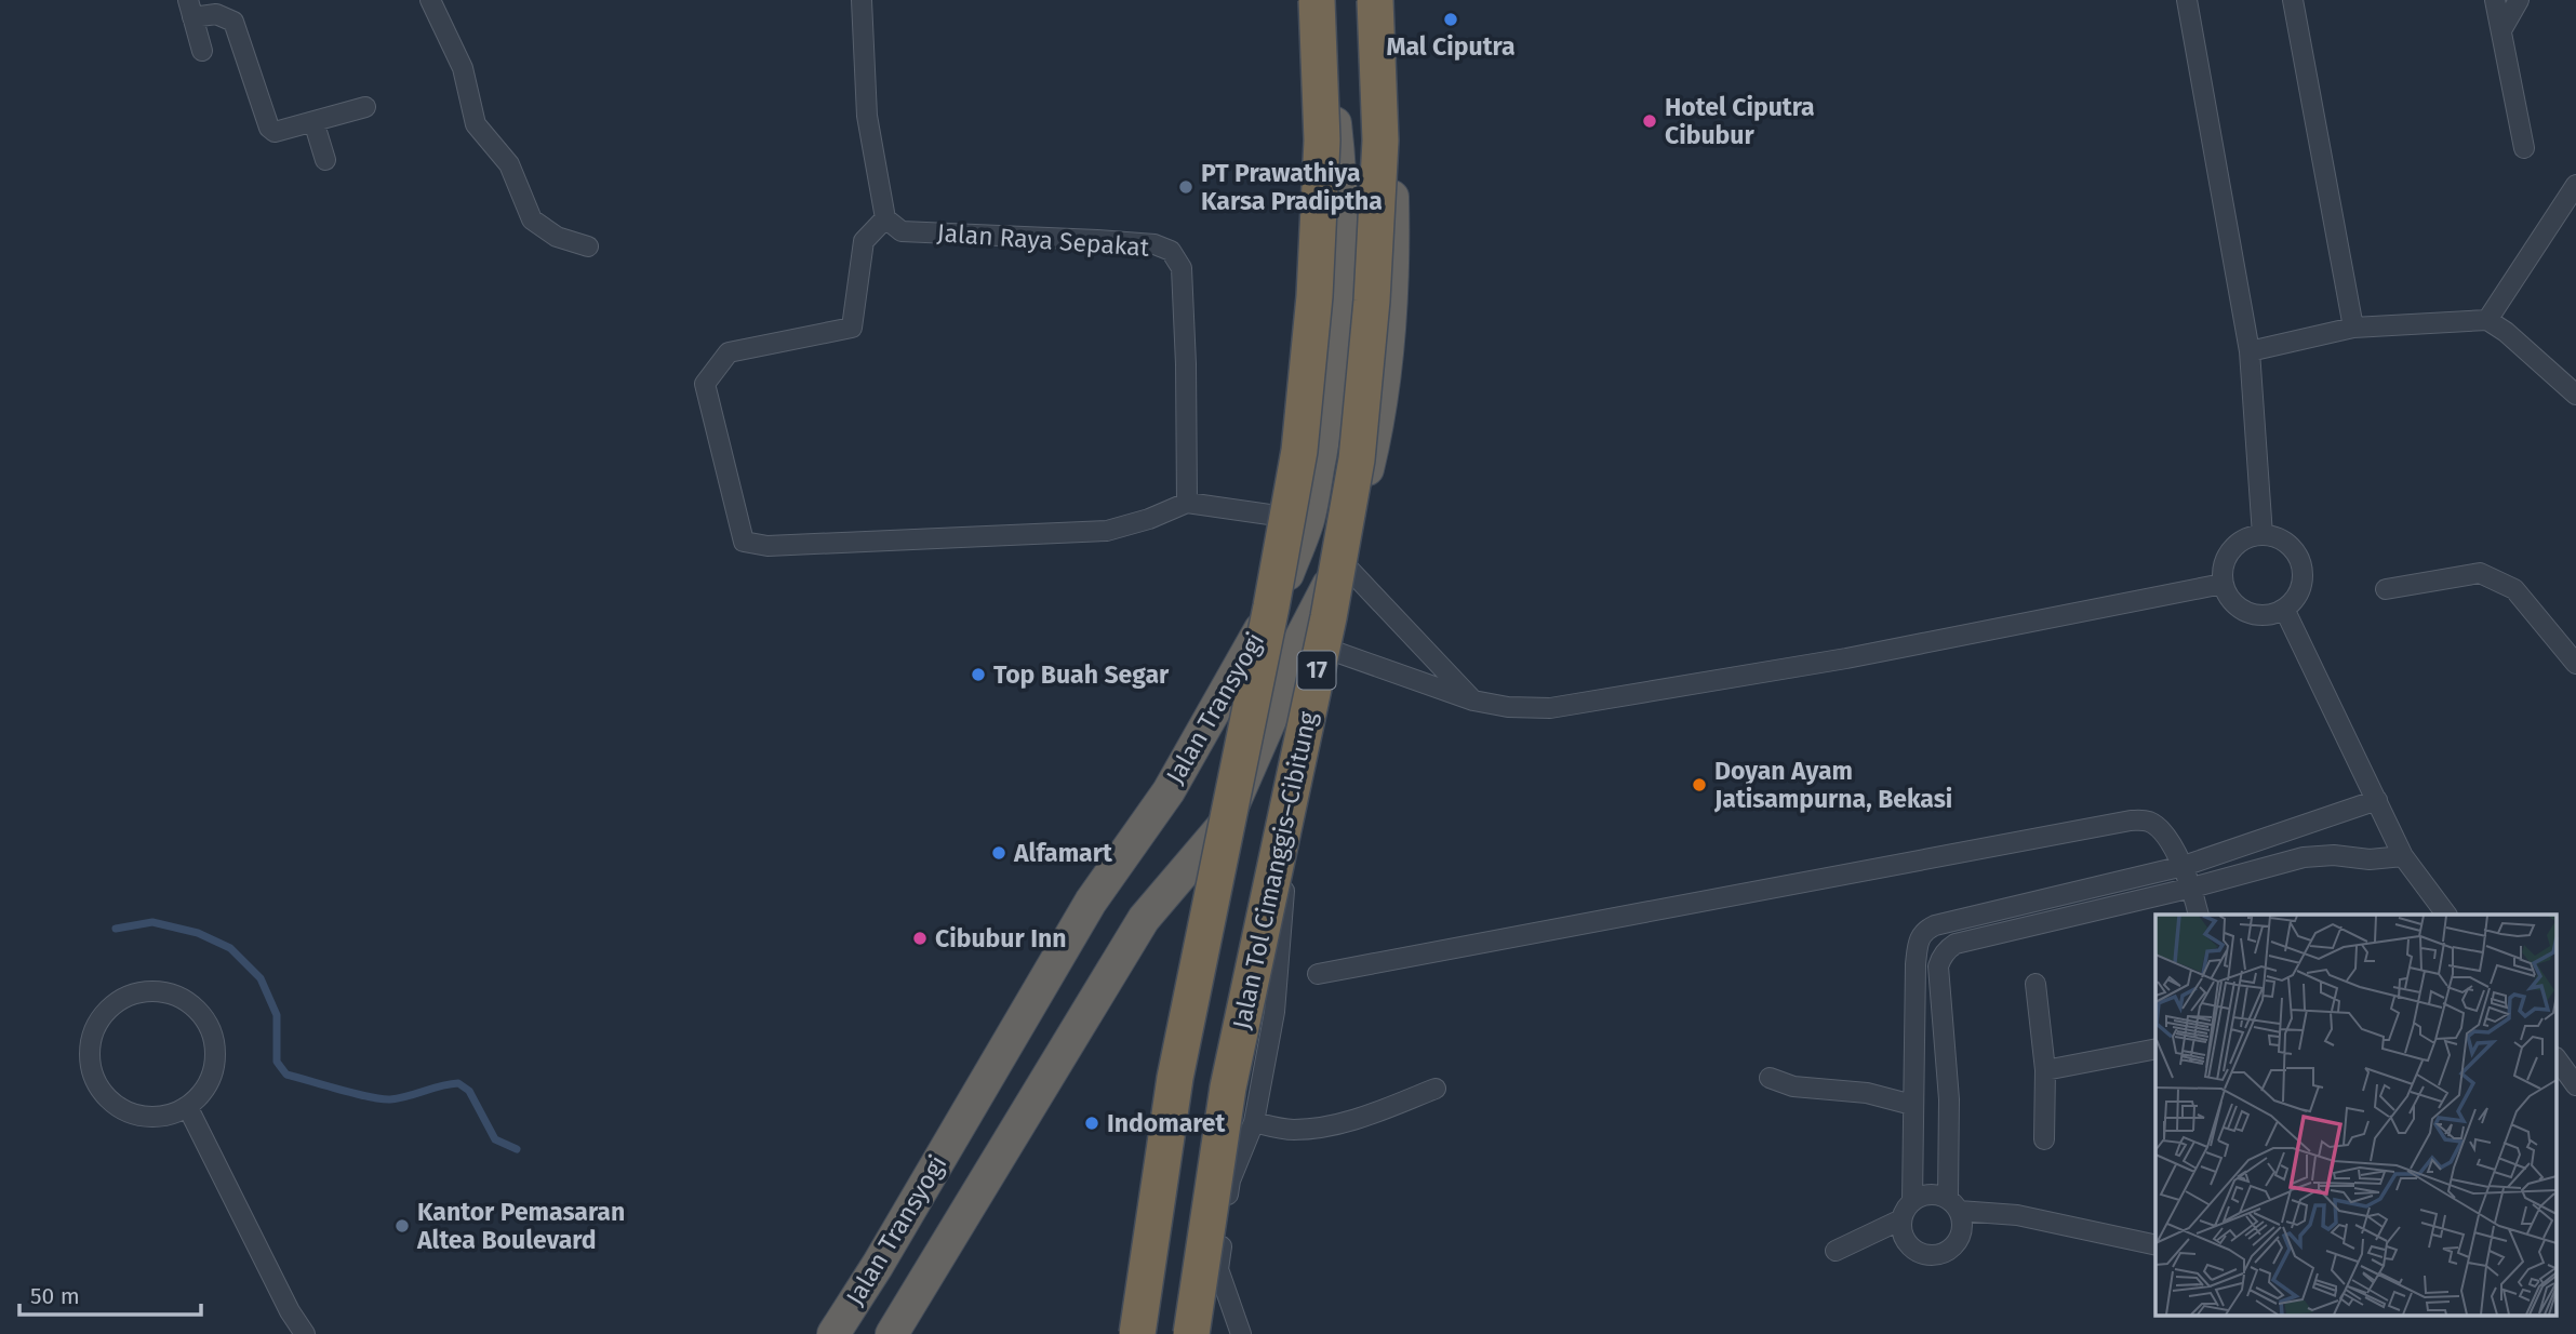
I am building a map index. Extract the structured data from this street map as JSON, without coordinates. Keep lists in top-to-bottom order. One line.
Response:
{"streets":{"highway":["17","Jalan Transyogi","Jalan Tol Cimanggis–Cibitung"],"street":["Jalan Raya Sepakat"]},"crossings":[["17","Jalan Transyogi"],["Jalan Transyogi","Jalan Tol Cimanggis–Cibitung"]],"places":["Mal Ciputra","Hotel Ciputra Cibubur","PT Prawathiya Karsa Pradiptha","Top Buah Segar","Doyan Ayam Jatisampurna, Bekasi","Alfamart","Cibubur Inn","Indomaret","Kantor Pemasaran Altea Boulevard"],"scale_bar":"50 m"}
